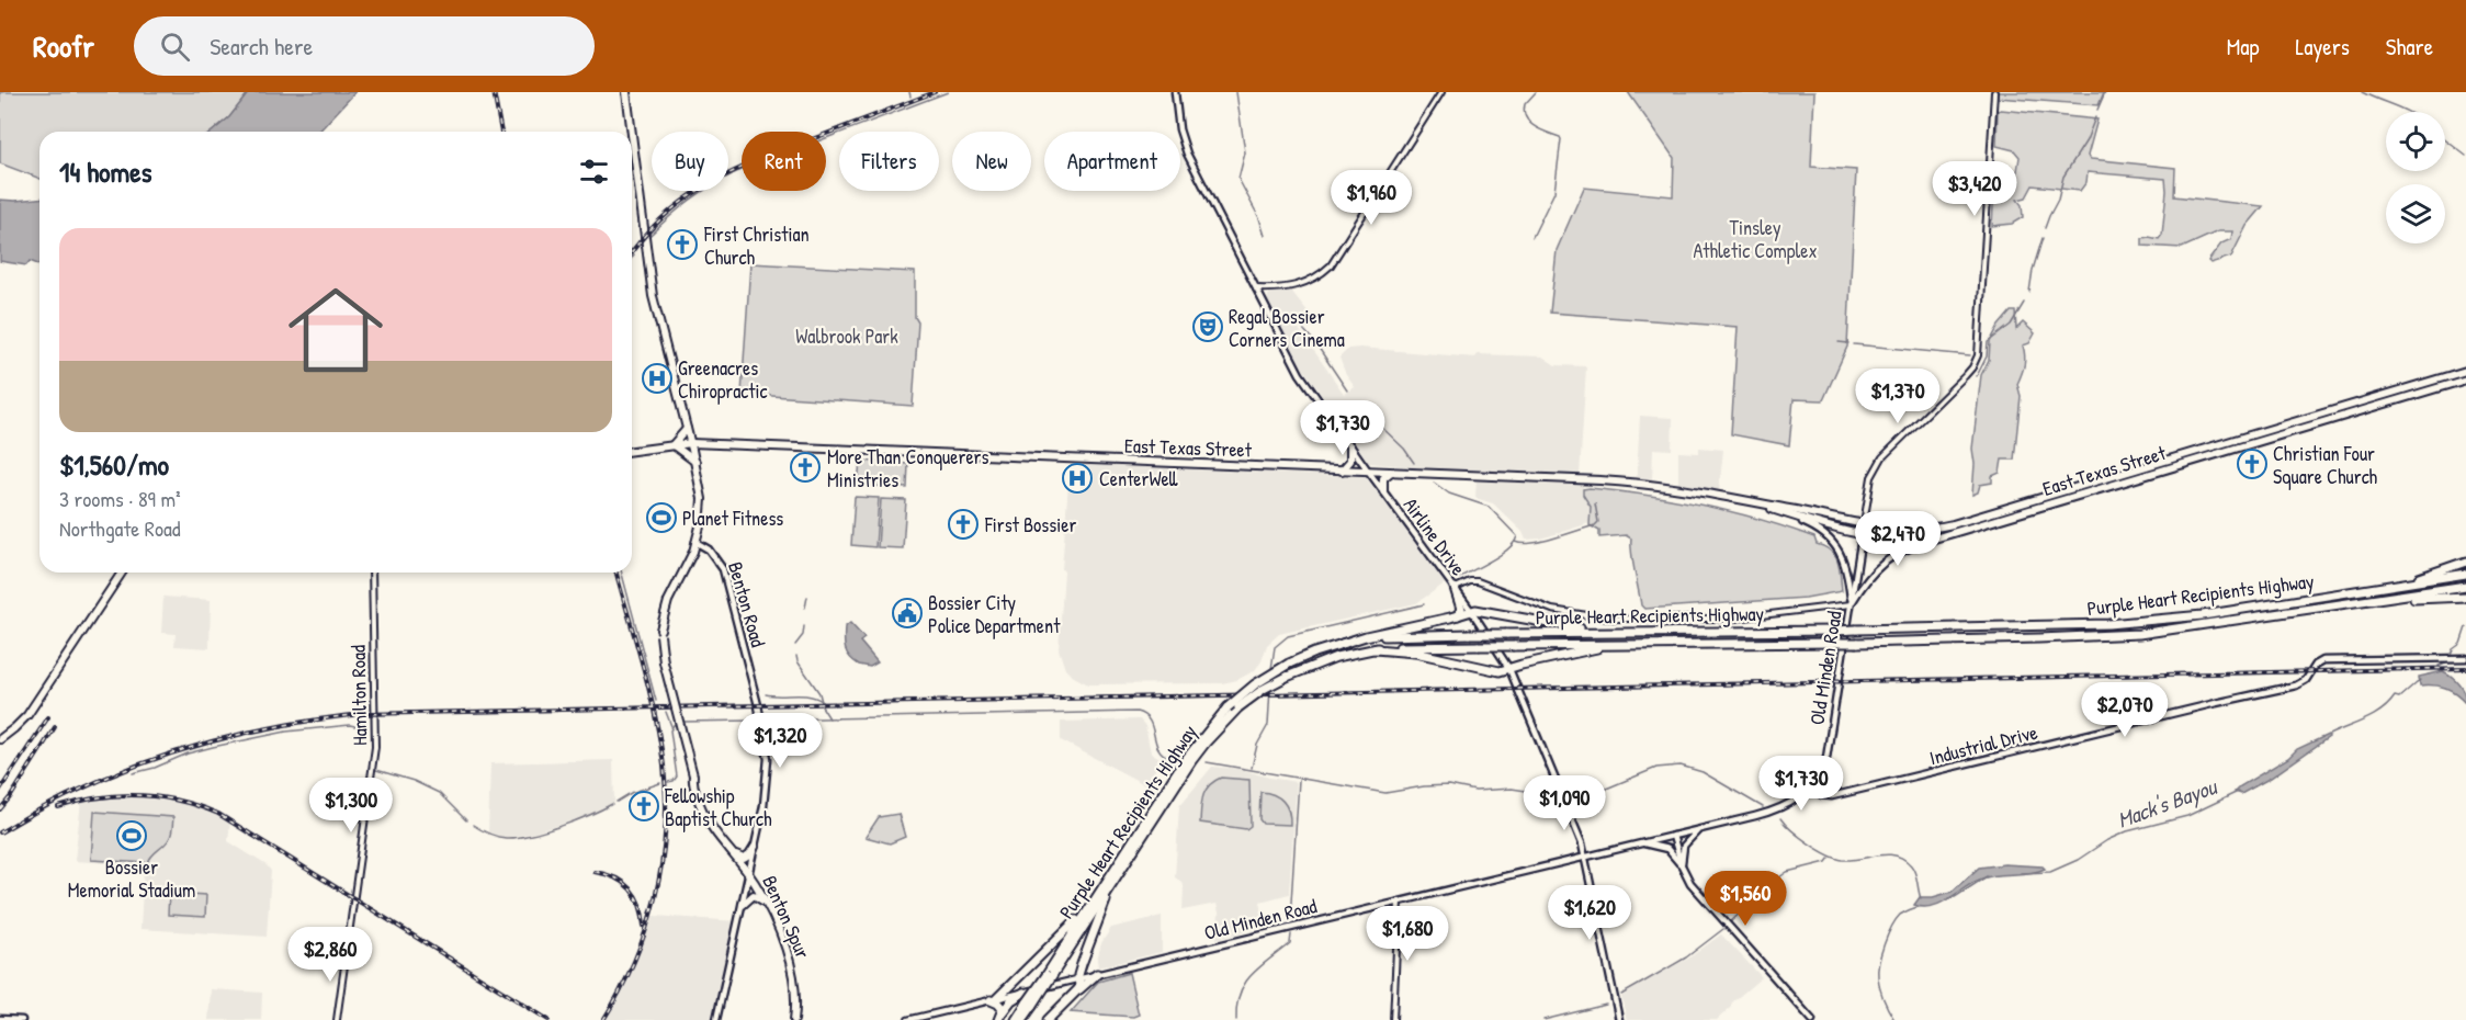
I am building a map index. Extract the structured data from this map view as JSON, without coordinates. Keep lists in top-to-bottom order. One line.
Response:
{"streets":{"highway":["Purple Heart Recipients Highway"],"main road":["East Texas Street","Airline Drive","Benton Road","Old Minden Road","Industrial Drive","Benton Spur"],"street":["Hamilton Road"]},"crossings":[["East Texas Street","Airline Drive"],["East Texas Street","Old Minden Road"],["Airline Drive","Old Minden Road"],["Benton Road","Benton Spur"],["Old Minden Road","Industrial Drive"]],"water":["Mack's Bayou"],"parks":["Tinsley Athletic Complex","Walbrook Park"],"places":{"church":["First Christian Church","Christian Four Square Church","More Than Conquerers Ministries","First Bossier","Fellowship Baptist Church"],"theatre":["Regal Bossier Corners Cinema"],"hospital":["Greenacres Chiropractic","CenterWell"],"sports":["Planet Fitness","Bossier Memorial Stadium"],"public building":["Bossier City Police Department"]},"page":{"header":"Roofr","search":"Search here","nav":["Map","Layers","Share"],"chip":["Buy","Rent","Filters","New","Apartment"],"heading":"14 homes","price":["$3,420","$1,960","$1,370","$1,730","$2,470","$2,070","$1,320","$1,730","$1,090","$1,300","$1,560","$1,620","$1,680","$2,860"],"list":[{"name":"$1,560/mo","note":"3 rooms · 89 m² · Northgate Road"}]}}
